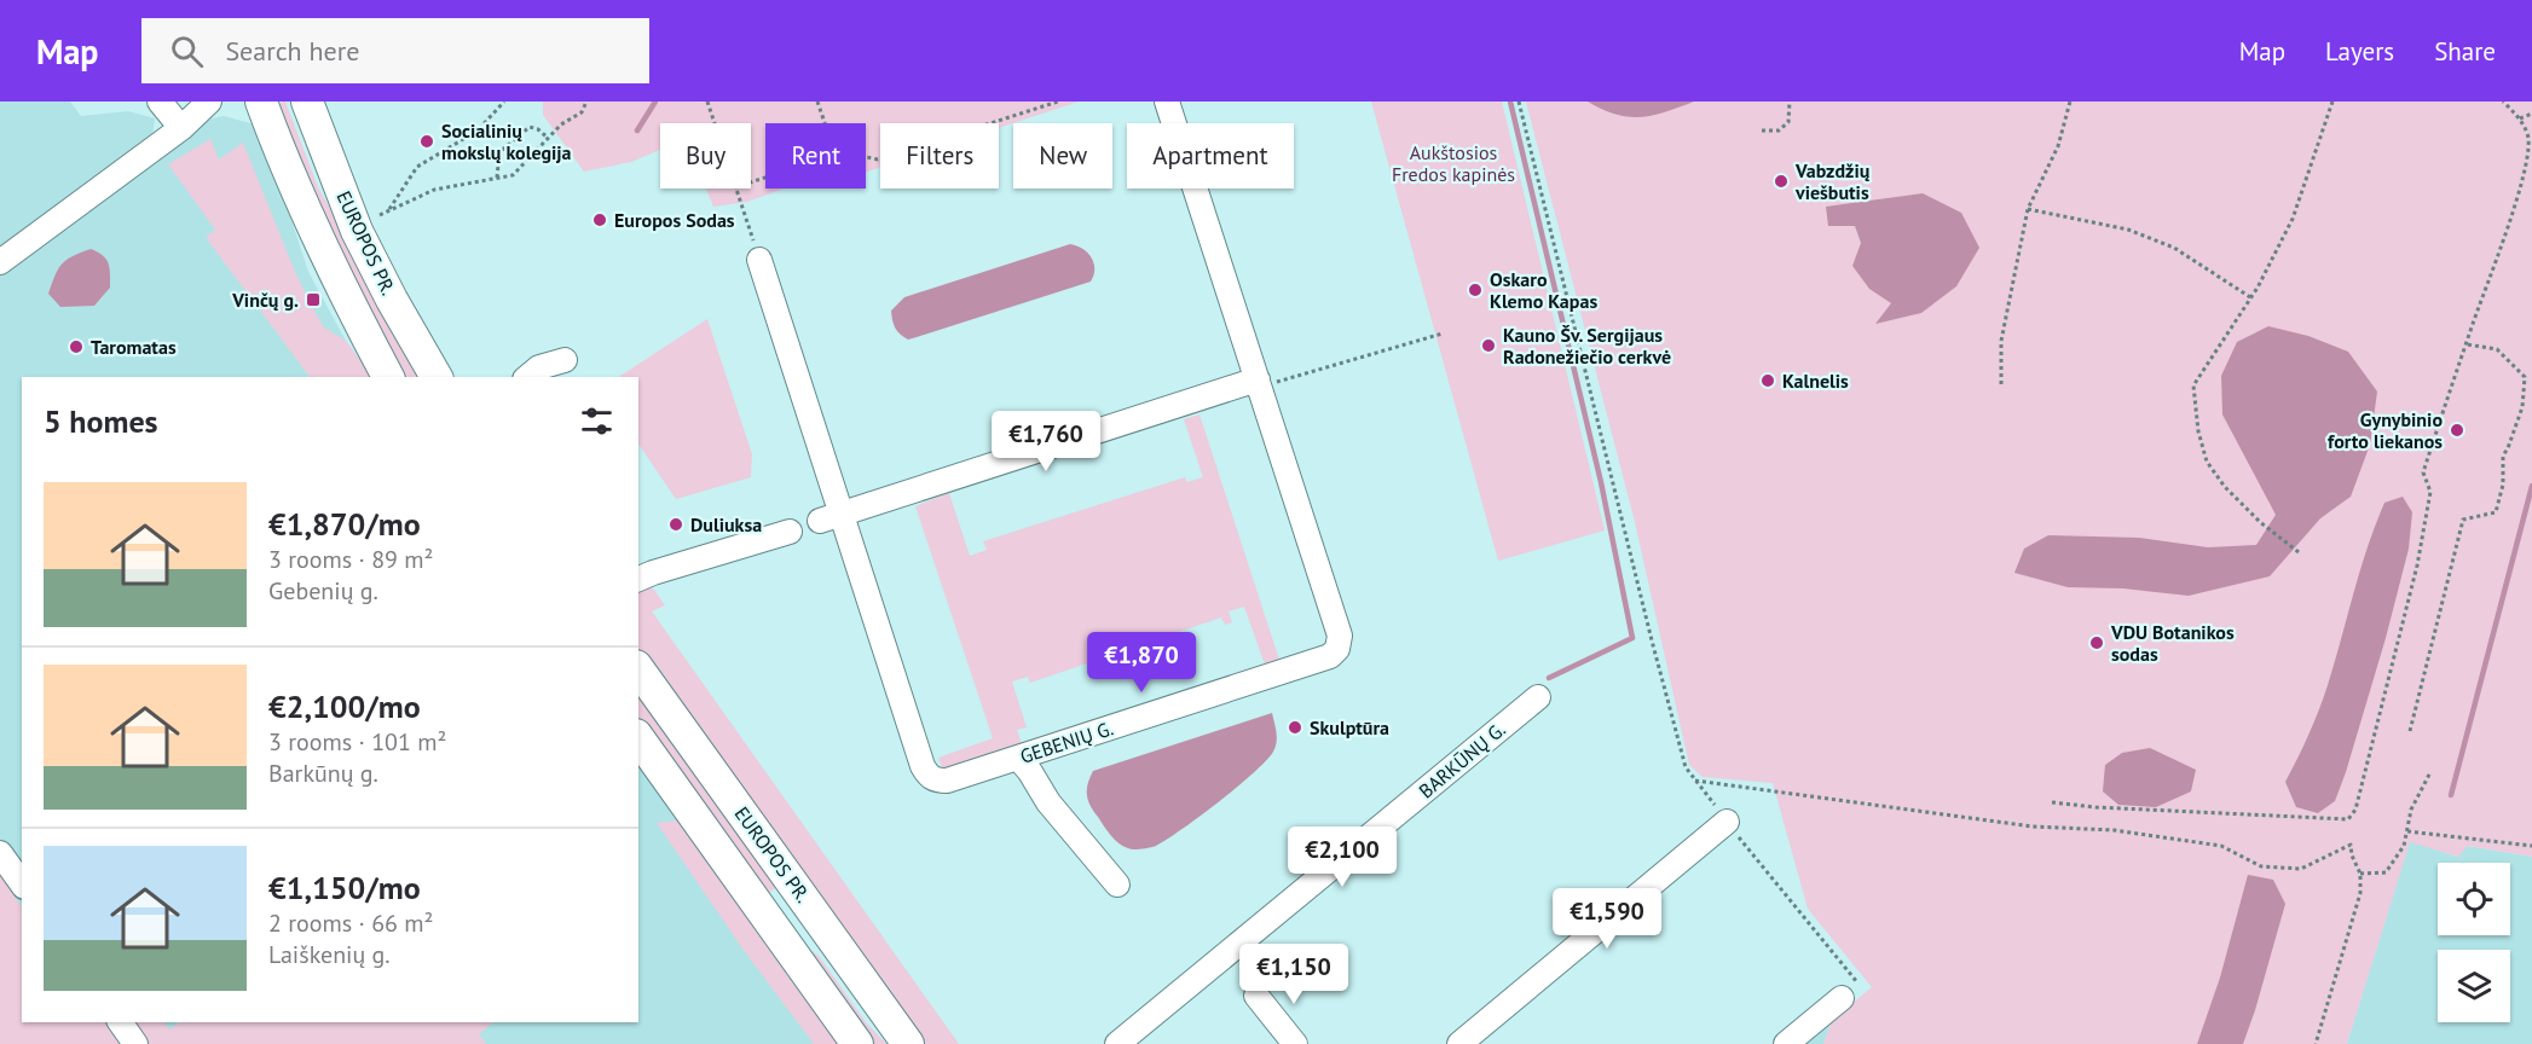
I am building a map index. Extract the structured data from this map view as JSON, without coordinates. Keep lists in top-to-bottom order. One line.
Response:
{"streets":{"main road":["EUROPOS PR."],"street":["GEBENIŲ G.","BARKŪNŲ G."]},"parks":["Aukštosios Fredos kapinės"],"places":{"other":["Socialinių mokslų kolegija","Vabzdžių viešbutis","Europos Sodas","Oskaro Klemo Kapas","Kauno Šv. Sergijaus Radonežiečio cerkvė","Taromatas","Kalnelis","Gynybinio forto liekanos","Duliuksa","VDU Botanikos sodas","Skulptūra"],"transit":["Vinčų g."]},"page":{"header":"Map","search":"Search here","nav":["Map","Layers","Share"],"chip":["Buy","Rent","Filters","New","Apartment"],"heading":"5 homes","price":["€1,760","€1,870","€2,100","€1,590","€1,150"],"list":[{"name":"€1,870/mo","note":"3 rooms · 89 m² · Gebenių g."},{"name":"€2,100/mo","note":"3 rooms · 101 m² · Barkūnų g."},{"name":"€1,150/mo","note":"2 rooms · 66 m² · Laiškenių g."}]}}
